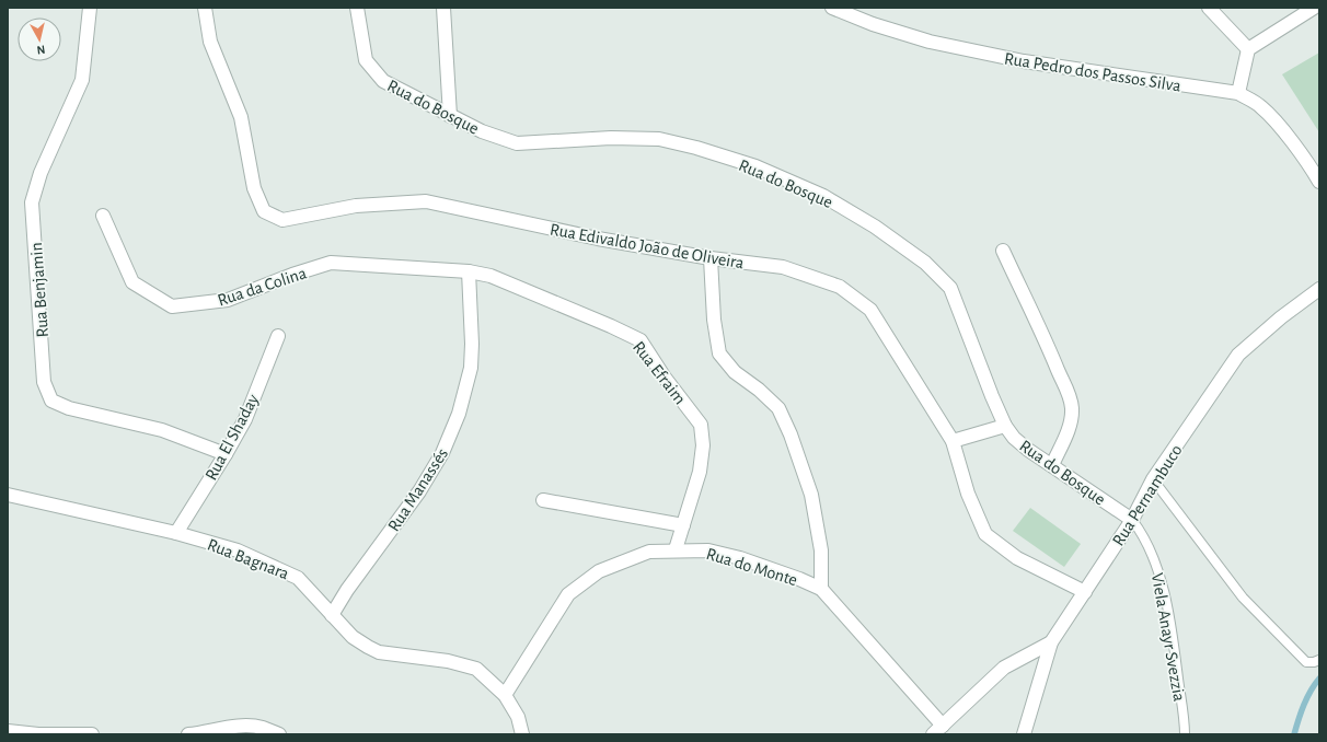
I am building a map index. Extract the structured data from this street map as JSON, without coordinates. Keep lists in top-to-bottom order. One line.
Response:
{"streets":{"street":["Rua Pedro dos Passos Silva","Rua do Bosque","Rua Edivaldo João de Oliveira","Rua da Colina","Rua Benjamin","Rua Efraim","Rua El Shaday","Rua Manassés","Rua Pernambuco","Rua Bagnara","Rua do Monte"],"lane":["Viela Anayr Svezzia"]},"crossings":[["Rua do Bosque","Rua Pernambuco"],["Rua do Bosque","Viela Anayr Svezzia"],["Rua Edivaldo João de Oliveira","Rua Pernambuco"],["Rua da Colina","Rua Efraim"],["Rua da Colina","Rua Manassés"],["Rua Benjamin","Rua El Shaday"],["Rua Efraim","Rua Manassés"],["Rua Efraim","Rua do Monte"],["Rua El Shaday","Rua Bagnara"],["Rua Manassés","Rua Bagnara"],["Rua Pernambuco","Viela Anayr Svezzia"],["Rua Bagnara","Rua do Monte"]],"north":"bottom"}
